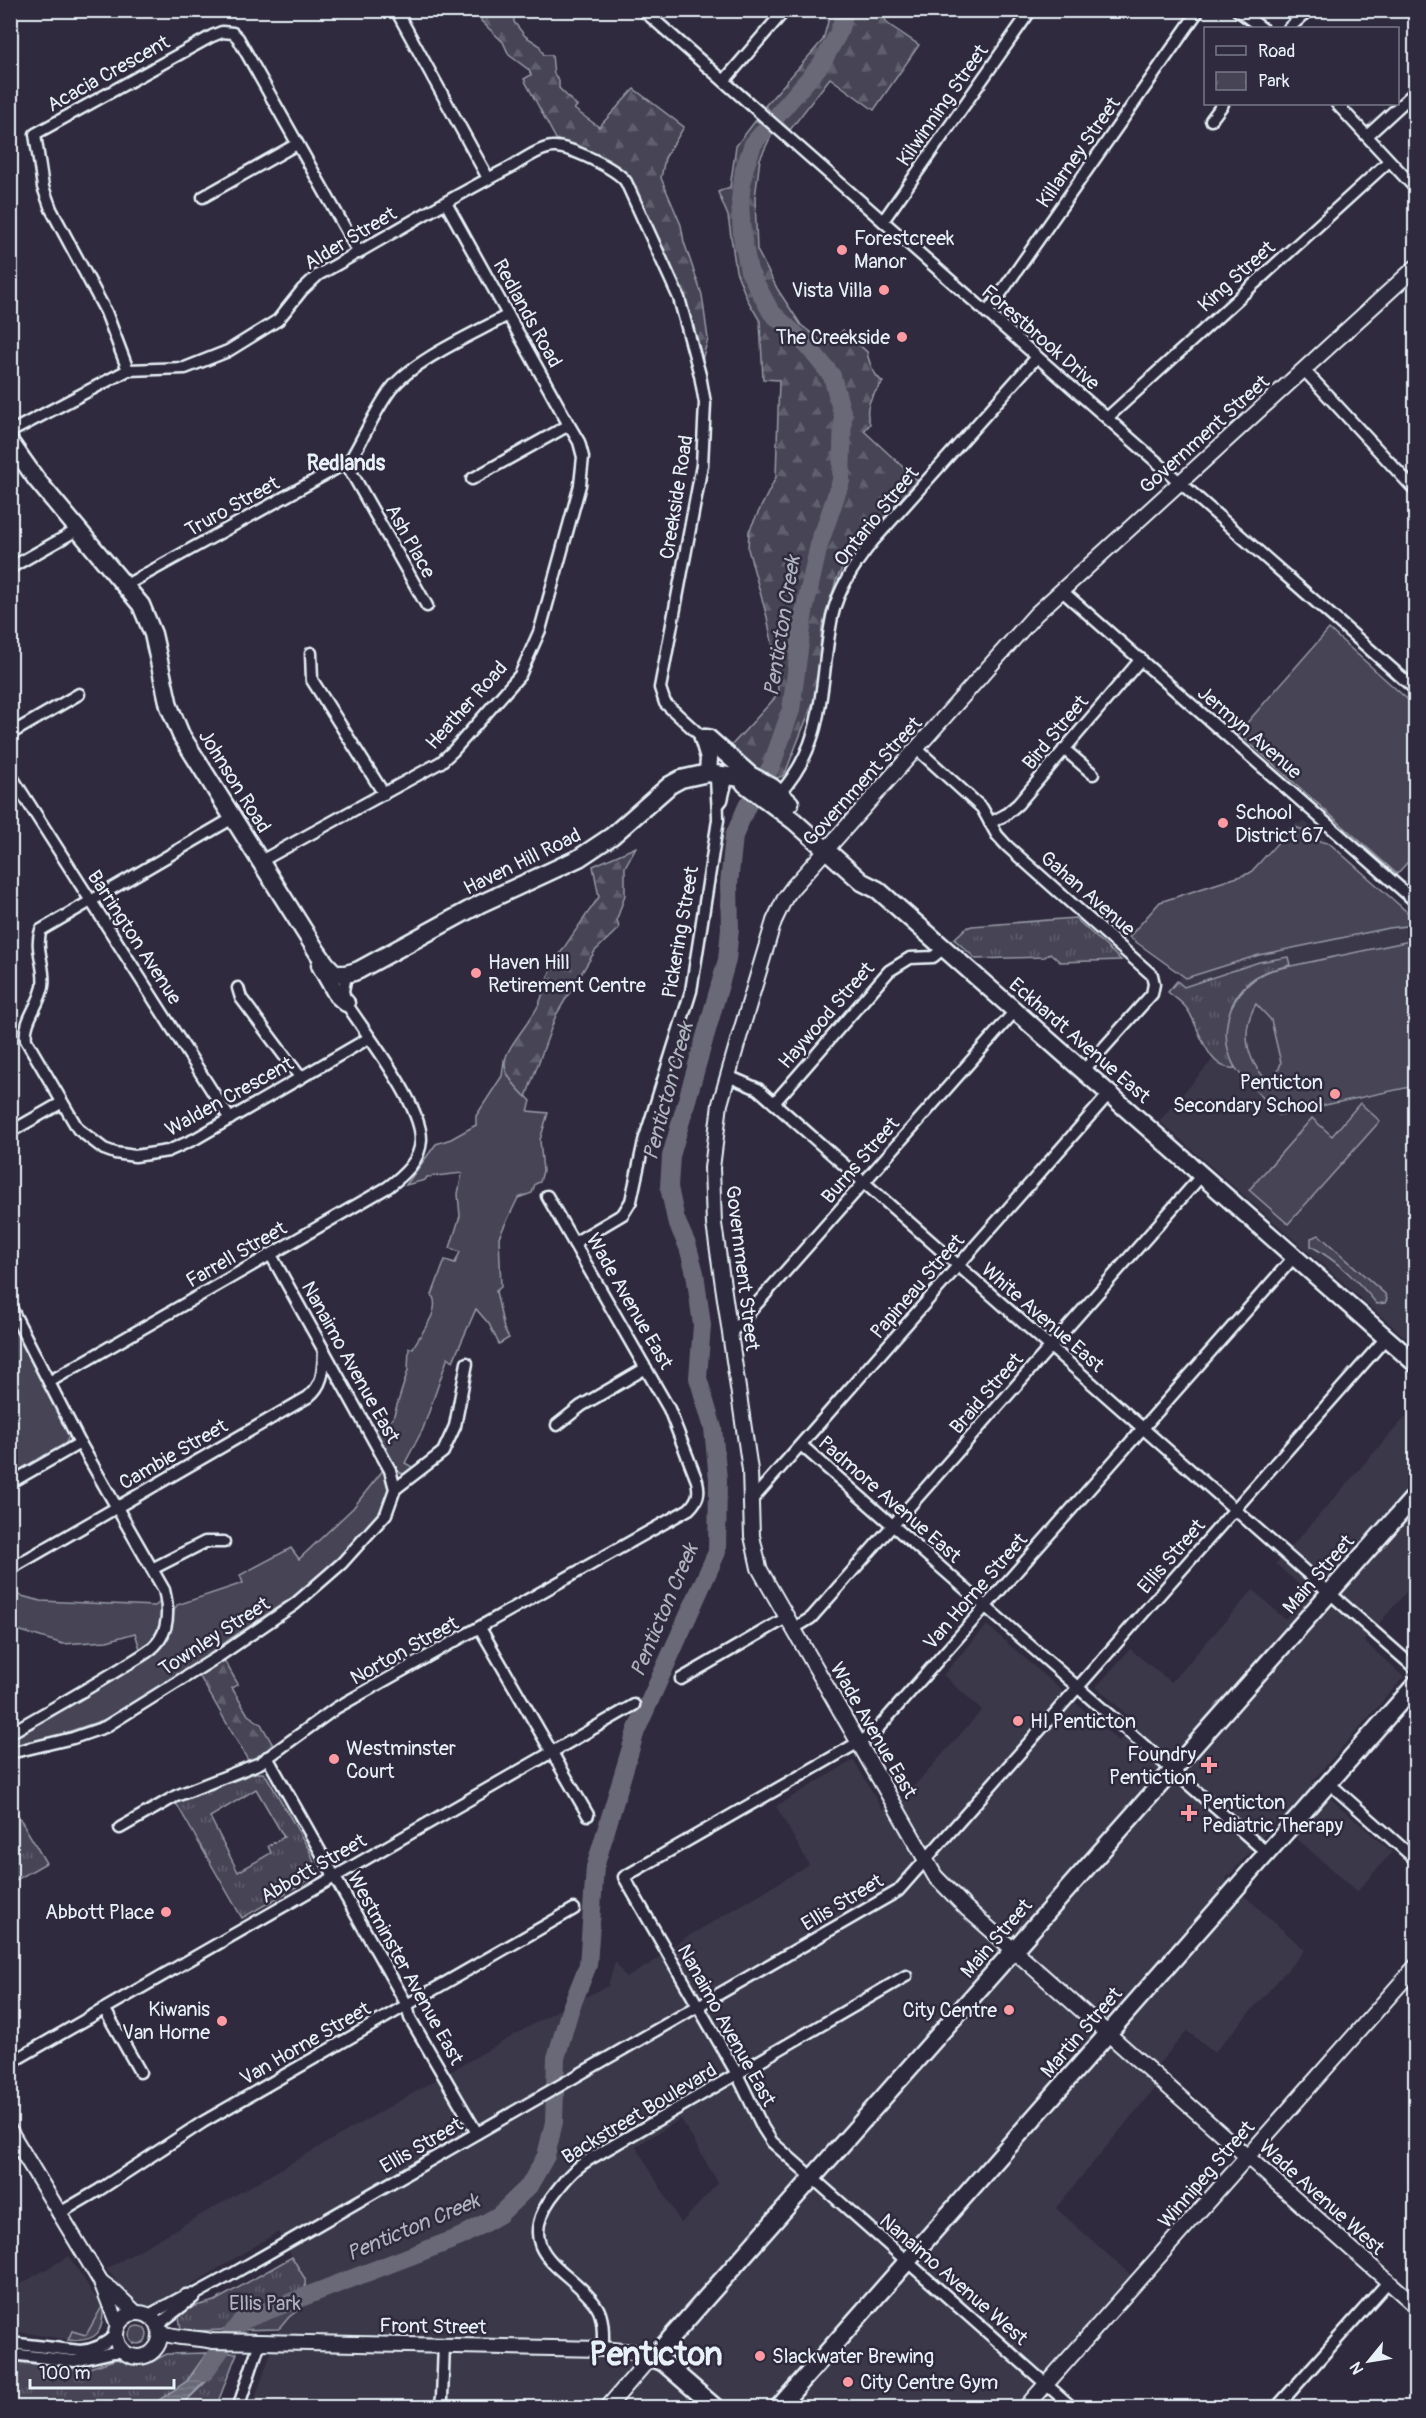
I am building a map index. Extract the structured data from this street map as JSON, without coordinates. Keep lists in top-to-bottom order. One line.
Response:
{"streets":{"main road":["Johnson Road","Haven Hill Road","Eckhardt Avenue East","Main Street","Martin Street"],"street":["Acacia Crescent","Kilwinning Street","Killarney Street","Alder Street","King Street","Redlands Road","Forestbrook Drive","Government Street","Creekside Road","Truro Street","Ontario Street","Ash Place","Heather Road","Bird Street","Jermyn Avenue","Gahan Avenue","Pickering Street","Barrington Avenue","Haywood Street","Walden Crescent","Burns Street","Farrell Street","Papineau Street","Wade Avenue East","White Avenue East","Nanaimo Avenue East","Braid Street","Cambie Street","Padmore Avenue East","Ellis Street","Van Horne Street","Townley Street","Norton Street","Abbott Street","Westminster Avenue East","Backstreet Boulevard","Winnipeg Street","Wade Avenue West","Nanaimo Avenue West","Front Street"]},"crossings":[["Acacia Crescent","Alder Street"],["Kilwinning Street","Forestbrook Drive"],["Killarney Street","Forestbrook Drive"],["Alder Street","Redlands Road"],["Alder Street","Creekside Road"],["King Street","Forestbrook Drive"],["Redlands Road","Truro Street"],["Redlands Road","Heather Road"],["Forestbrook Drive","Government Street"],["Forestbrook Drive","Ontario Street"],["Government Street","Jermyn Avenue"],["Government Street","Gahan Avenue"],["Government Street","Eckhardt Avenue East"],["Government Street","Burns Street"],["Government Street","Papineau Street"],["Government Street","Wade Avenue East"],["Government Street","White Avenue East"],["Creekside Road","Eckhardt Avenue East"],["Truro Street","Ash Place"],["Truro Street","Johnson Road"],["Ontario Street","Eckhardt Avenue East"],["Heather Road","Johnson Road"],["Bird Street","Jermyn Avenue"],["Bird Street","Gahan Avenue"],["Johnson Road","Haven Hill Road"],["Johnson Road","Walden Crescent"],["Haven Hill Road","Pickering Street"],["Haven Hill Road","Eckhardt Avenue East"],["Gahan Avenue","Eckhardt Avenue East"],["Pickering Street","Eckhardt Avenue East"],["Pickering Street","Wade Avenue East"],["Barrington Avenue","Walden Crescent"],["Haywood Street","Eckhardt Avenue East"],["Haywood Street","White Avenue East"],["Eckhardt Avenue East","Burns Street"],["Eckhardt Avenue East","Papineau Street"],["Eckhardt Avenue East","Braid Street"],["Eckhardt Avenue East","Ellis Street"],["Eckhardt Avenue East","Van Horne Street"],["Walden Crescent","Farrell Street"],["Burns Street","White Avenue East"],["Farrell Street","Nanaimo Avenue East"],["Papineau Street","Wade Avenue East"],["Papineau Street","White Avenue East"],["Papineau Street","Padmore Avenue East"],["Wade Avenue East","Braid Street"],["Wade Avenue East","Ellis Street"],["Wade Avenue East","Main Street"],["Wade Avenue East","Van Horne Street"],["Wade Avenue East","Norton Street"],["Wade Avenue East","Wade Avenue West"],["White Avenue East","Braid Street"],["White Avenue East","Ellis Street"],["White Avenue East","Main Street"],["White Avenue East","Van Horne Street"],["Nanaimo Avenue East","Cambie Street"],["Nanaimo Avenue East","Ellis Street"],["Nanaimo Avenue East","Main Street"],["Nanaimo Avenue East","Van Horne Street"],["Nanaimo Avenue East","Townley Street"],["Nanaimo Avenue East","Backstreet Boulevard"],["Nanaimo Avenue East","Nanaimo Avenue West"],["Braid Street","Padmore Avenue East"],["Padmore Avenue East","Ellis Street"],["Padmore Avenue East","Main Street"],["Padmore Avenue East","Van Horne Street"],["Padmore Avenue East","Martin Street"],["Ellis Street","Westminster Avenue East"],["Ellis Street","Front Street"],["Main Street","Wade Avenue West"],["Main Street","Nanaimo Avenue West"],["Main Street","Front Street"],["Van Horne Street","Westminster Avenue East"],["Norton Street","Westminster Avenue East"],["Abbott Street","Westminster Avenue East"],["Martin Street","Wade Avenue West"],["Martin Street","Nanaimo Avenue West"],["Backstreet Boulevard","Front Street"],["Winnipeg Street","Wade Avenue West"],["Winnipeg Street","Nanaimo Avenue West"]],"districts":["Redlands","Penticton"],"water":["Penticton Creek"],"parks":["Ellis Park"],"places":{"other":["Forestcreek Manor","Vista Villa","The Creekside","School District 67","Haven Hill Retirement Centre","Penticton Secondary School","HI Penticton","Westminster Court","Abbott Place","City Centre","Kiwanis Van Horne","Slackwater Brewing","City Centre Gym"],"health":["Foundry Pentiction","Penticton Pediatric Therapy"]},"legend":["Road","Park"],"scale_bar":"100 m","north":"bottom left"}
